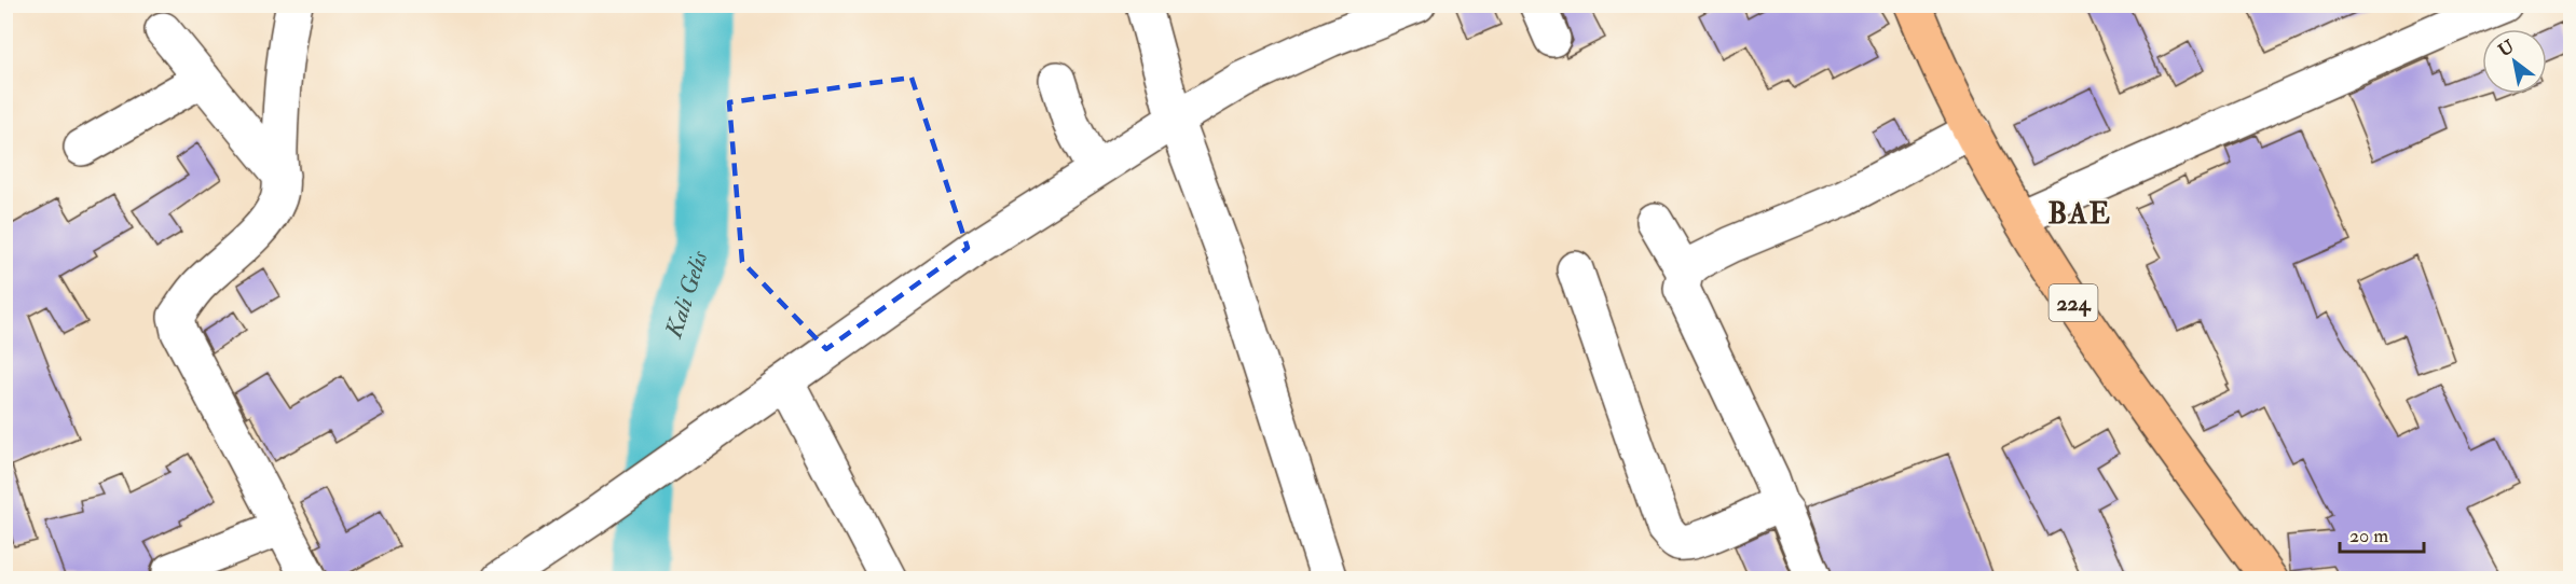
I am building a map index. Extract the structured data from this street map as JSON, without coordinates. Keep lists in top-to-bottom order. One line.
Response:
{"streets":{"main road":["224"]},"districts":["BAE"],"water":["Kali Gelis"],"scale_bar":"20 m","north":"top left"}
